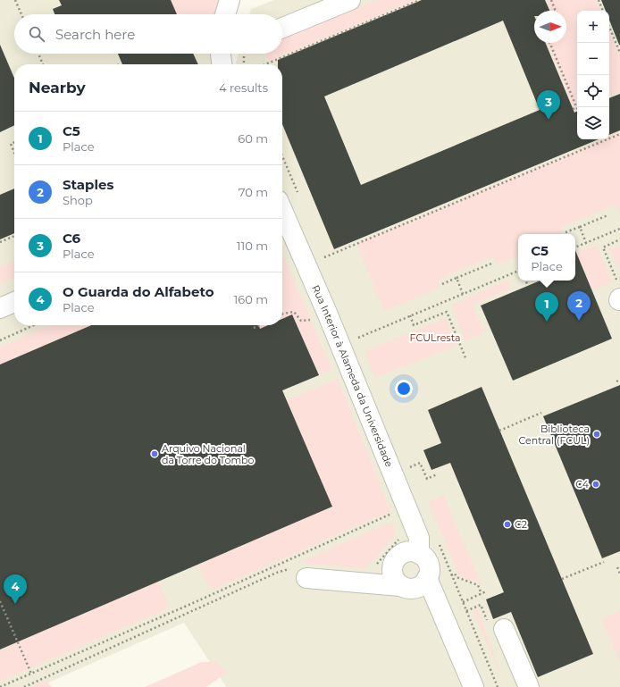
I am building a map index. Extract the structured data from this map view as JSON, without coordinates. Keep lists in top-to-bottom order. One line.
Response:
{"streets":{"street":["Rua Interior à Alameda da Universidade"]},"parks":["FCULresta"],"places":["Biblioteca Central (FCUL)","Arquivo Nacional da Torre do Tombo","C4","C2"],"north":"right","page":{"map_buttons":["+","−"],"search":"Search here","heading":["Nearby","4 results"],"pins":["3","2","1","4"],"list":[{"mark":"1","name":"C5","note":"Place","value":"60 m"},{"mark":"2","name":"Staples","note":"Shop","value":"70 m"},{"mark":"3","name":"C6","note":"Place","value":"110 m"},{"mark":"4","name":"O Guarda do Alfabeto","note":"Place","value":"160 m"}],"popup":["C5","Place"]}}
